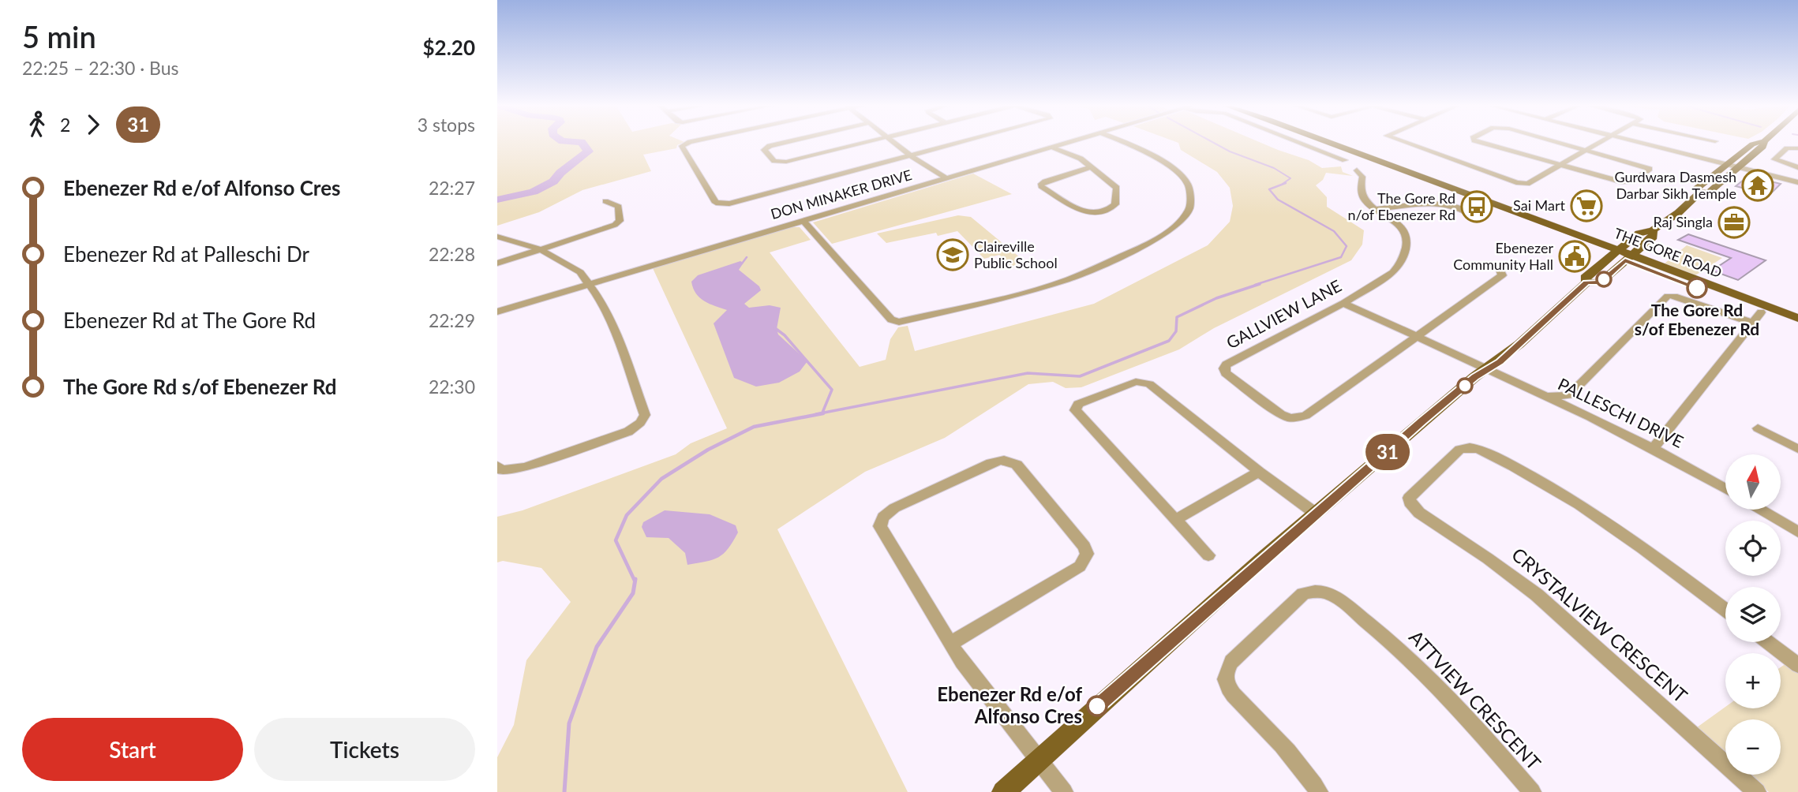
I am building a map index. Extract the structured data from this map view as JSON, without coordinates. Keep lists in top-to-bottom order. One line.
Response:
{"streets":{"main road":["THE GORE ROAD"],"street":["DON MINAKER DRIVE","GALLVIEW LANE","PALLESCHI DRIVE","CRYSTALVIEW CRESCENT","ATTVIEW CRESCENT"]},"crossings":[["GALLVIEW LANE","PALLESCHI DRIVE"]],"places":{"temple":["Gurdwara Dasmesh Darbar Sikh Temple"],"supermarket":["Sai Mart"],"bus stop":["The Gore Rd n/of Ebenezer Rd"],"office":["Raj Singla"],"school or university":["Claireville Public School"],"public building":["Ebenezer Community Hall"],"other":["The Gore Rd s/of Ebenezer Rd","Ebenezer Rd e/of Alfonso Cres"]},"lines":["bus line 31"],"north":"top","page":{"heading":["5 min","22:25 – 22:30 · Bus","$2.20"],"on_map":"31","legs":["2","31","3 stops"],"list":[{"name":"Ebenezer Rd e/of Alfonso Cres","value":"22:27"},{"name":"Ebenezer Rd at Palleschi Dr","value":"22:28"},{"name":"Ebenezer Rd at The Gore Rd","value":"22:29"},{"name":"The Gore Rd s/of Ebenezer Rd","value":"22:30"}],"map_buttons":["+","−"],"buttons":["Start","Tickets"]}}
